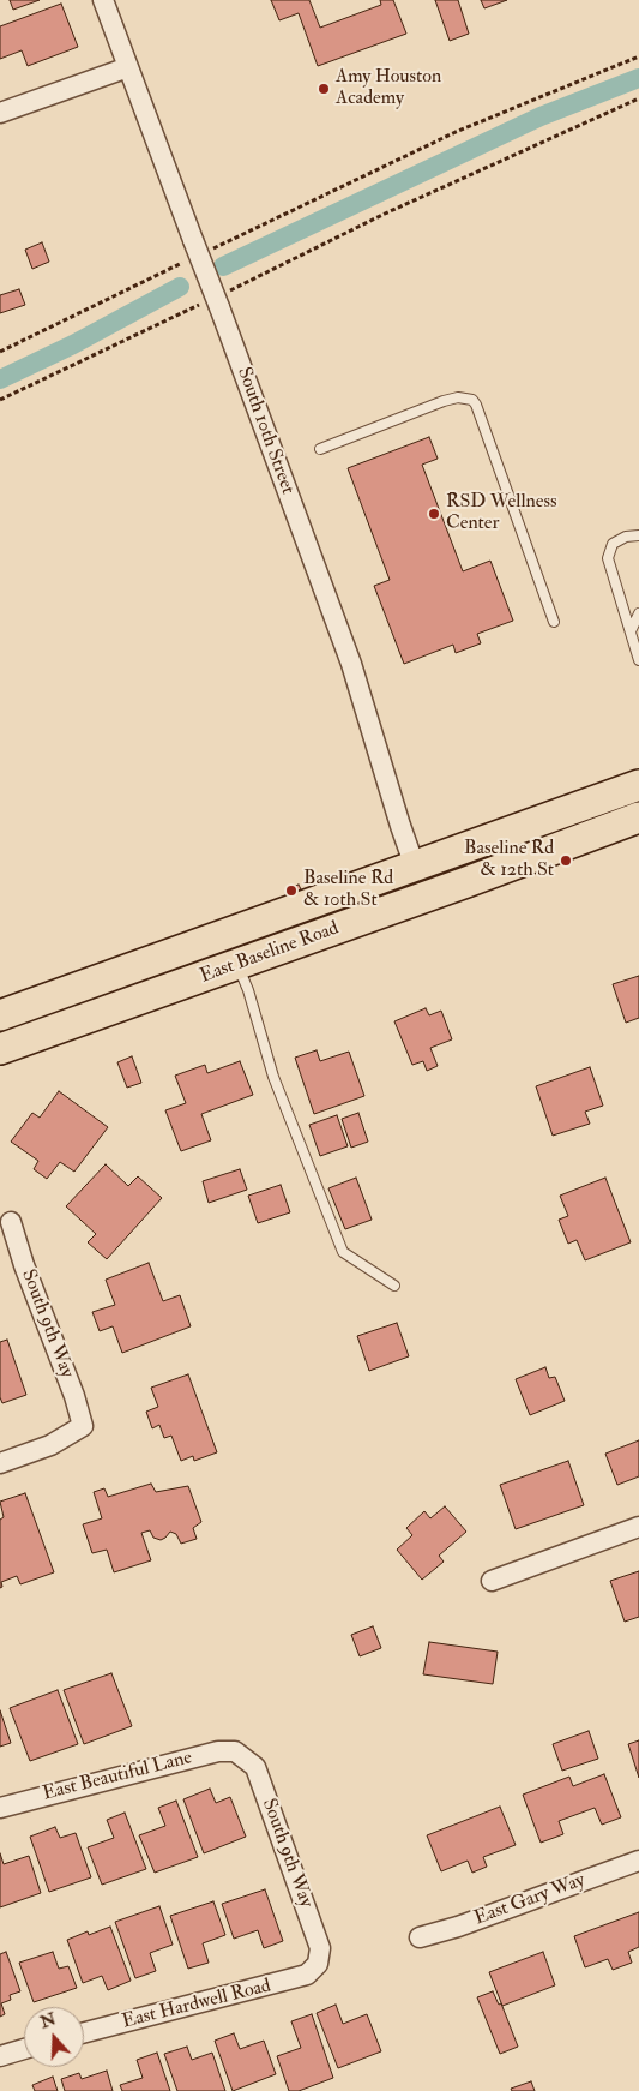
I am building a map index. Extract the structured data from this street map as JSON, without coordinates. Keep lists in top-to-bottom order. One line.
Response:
{"streets":{"main road":["East Baseline Road"],"street":["South 10th Street","South 9th Way","East Beautiful Lane","East Gary Way","East Hardwell Road"]},"crossings":[["South 10th Street","East Baseline Road"],["South 9th Way","East Beautiful Lane"],["South 9th Way","East Hardwell Road"]],"places":["Amy Houston Academy","RSD Wellness Center","Baseline Rd & 12th St","Baseline Rd & 10th St"],"north":"top"}
